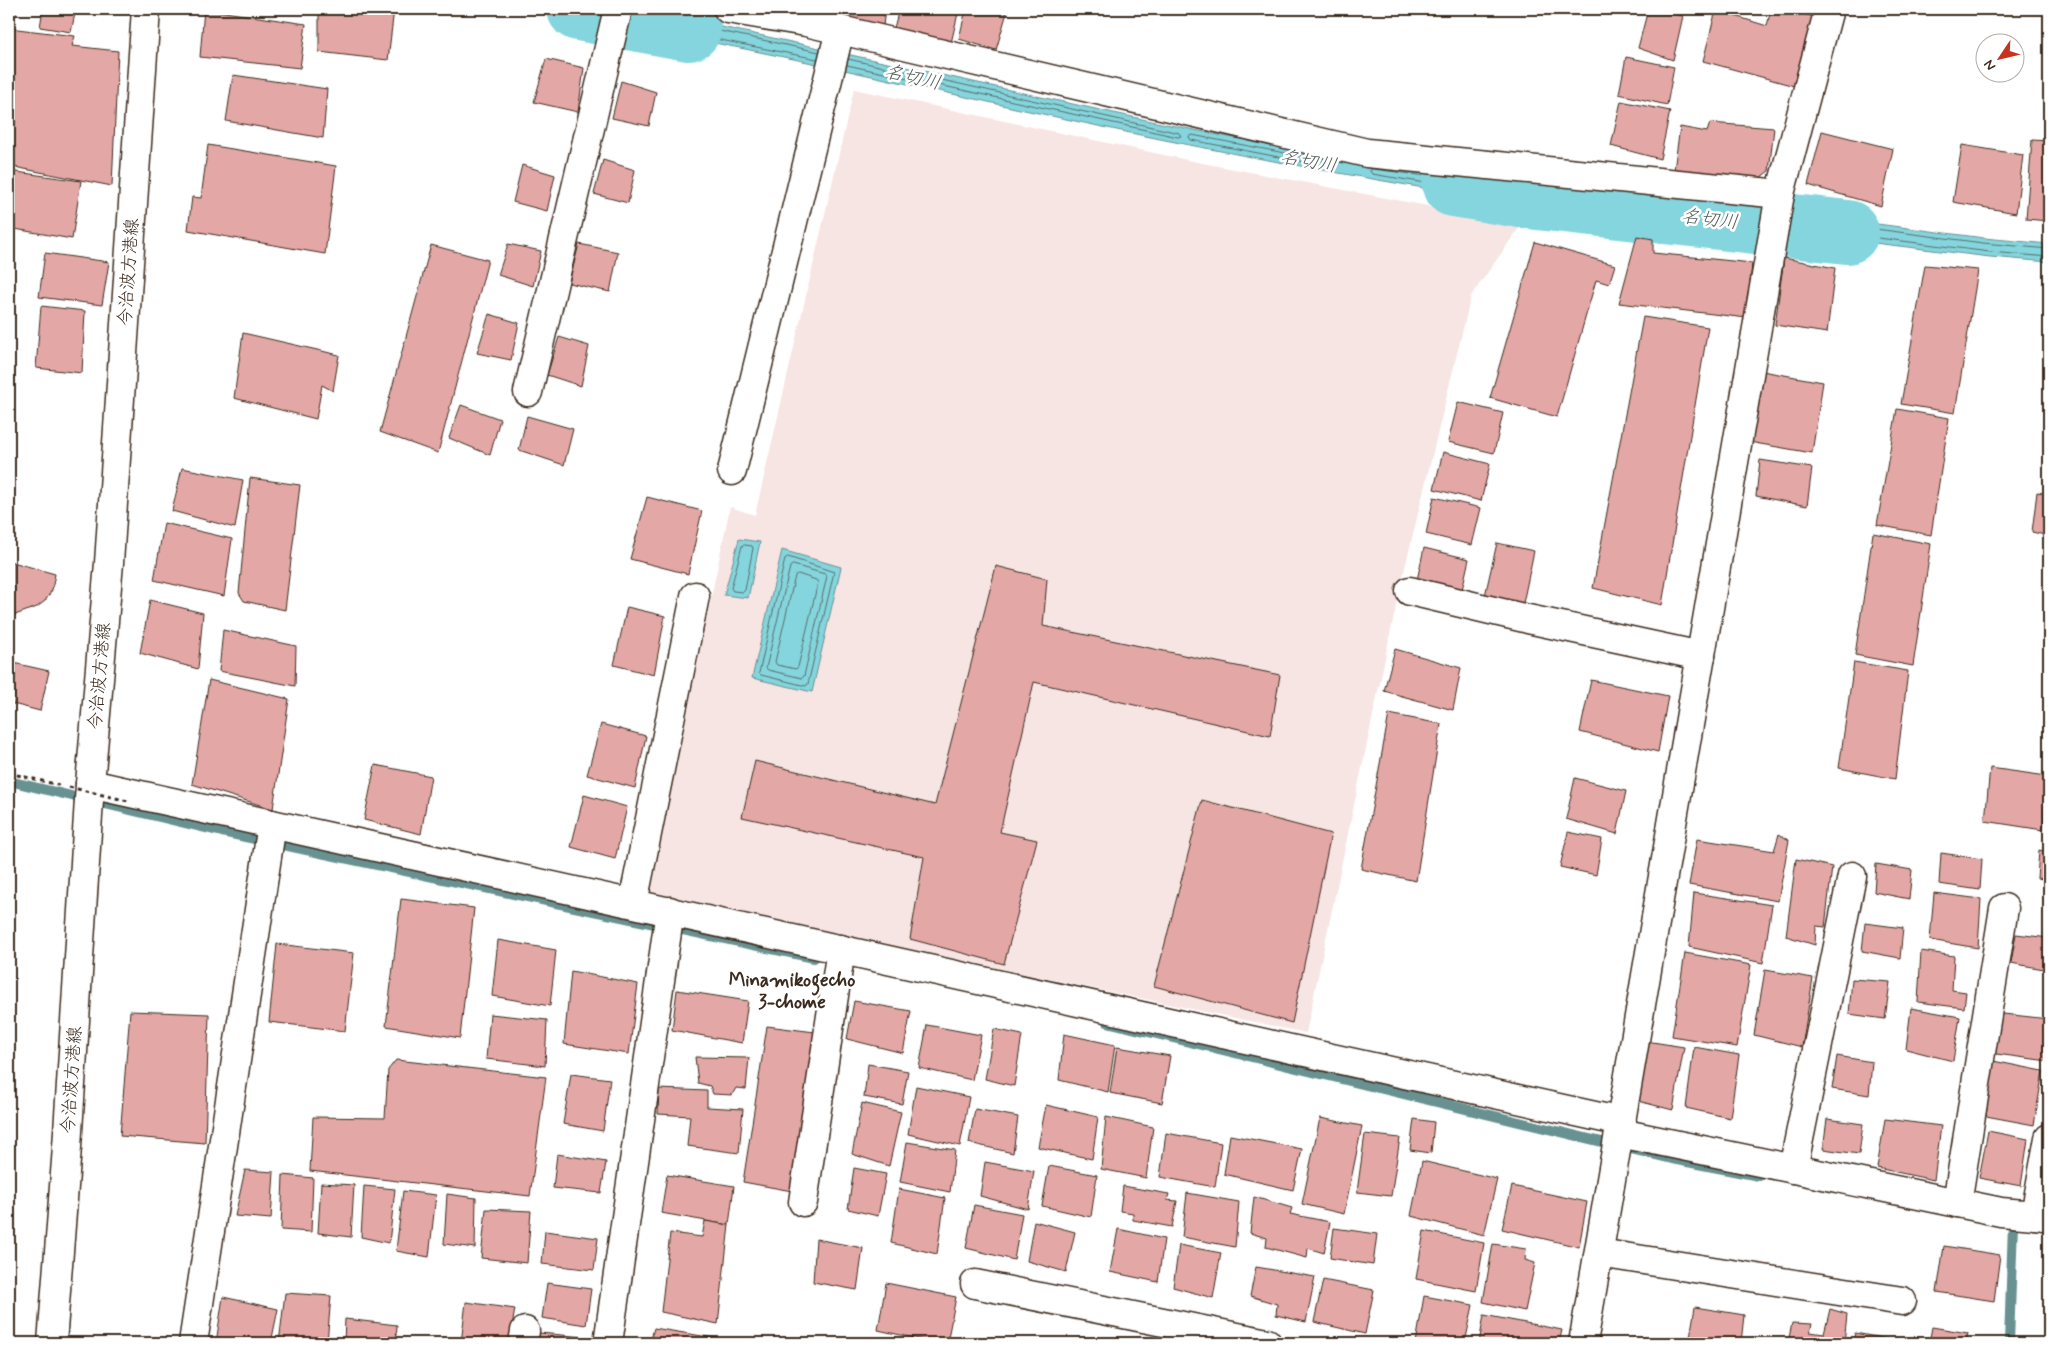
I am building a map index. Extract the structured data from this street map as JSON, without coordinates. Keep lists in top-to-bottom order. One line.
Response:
{"streets":{"street":["今治波方港線"]},"districts":["Minamikogecho 3-chome"],"water":["名切川"],"north":"bottom left"}
